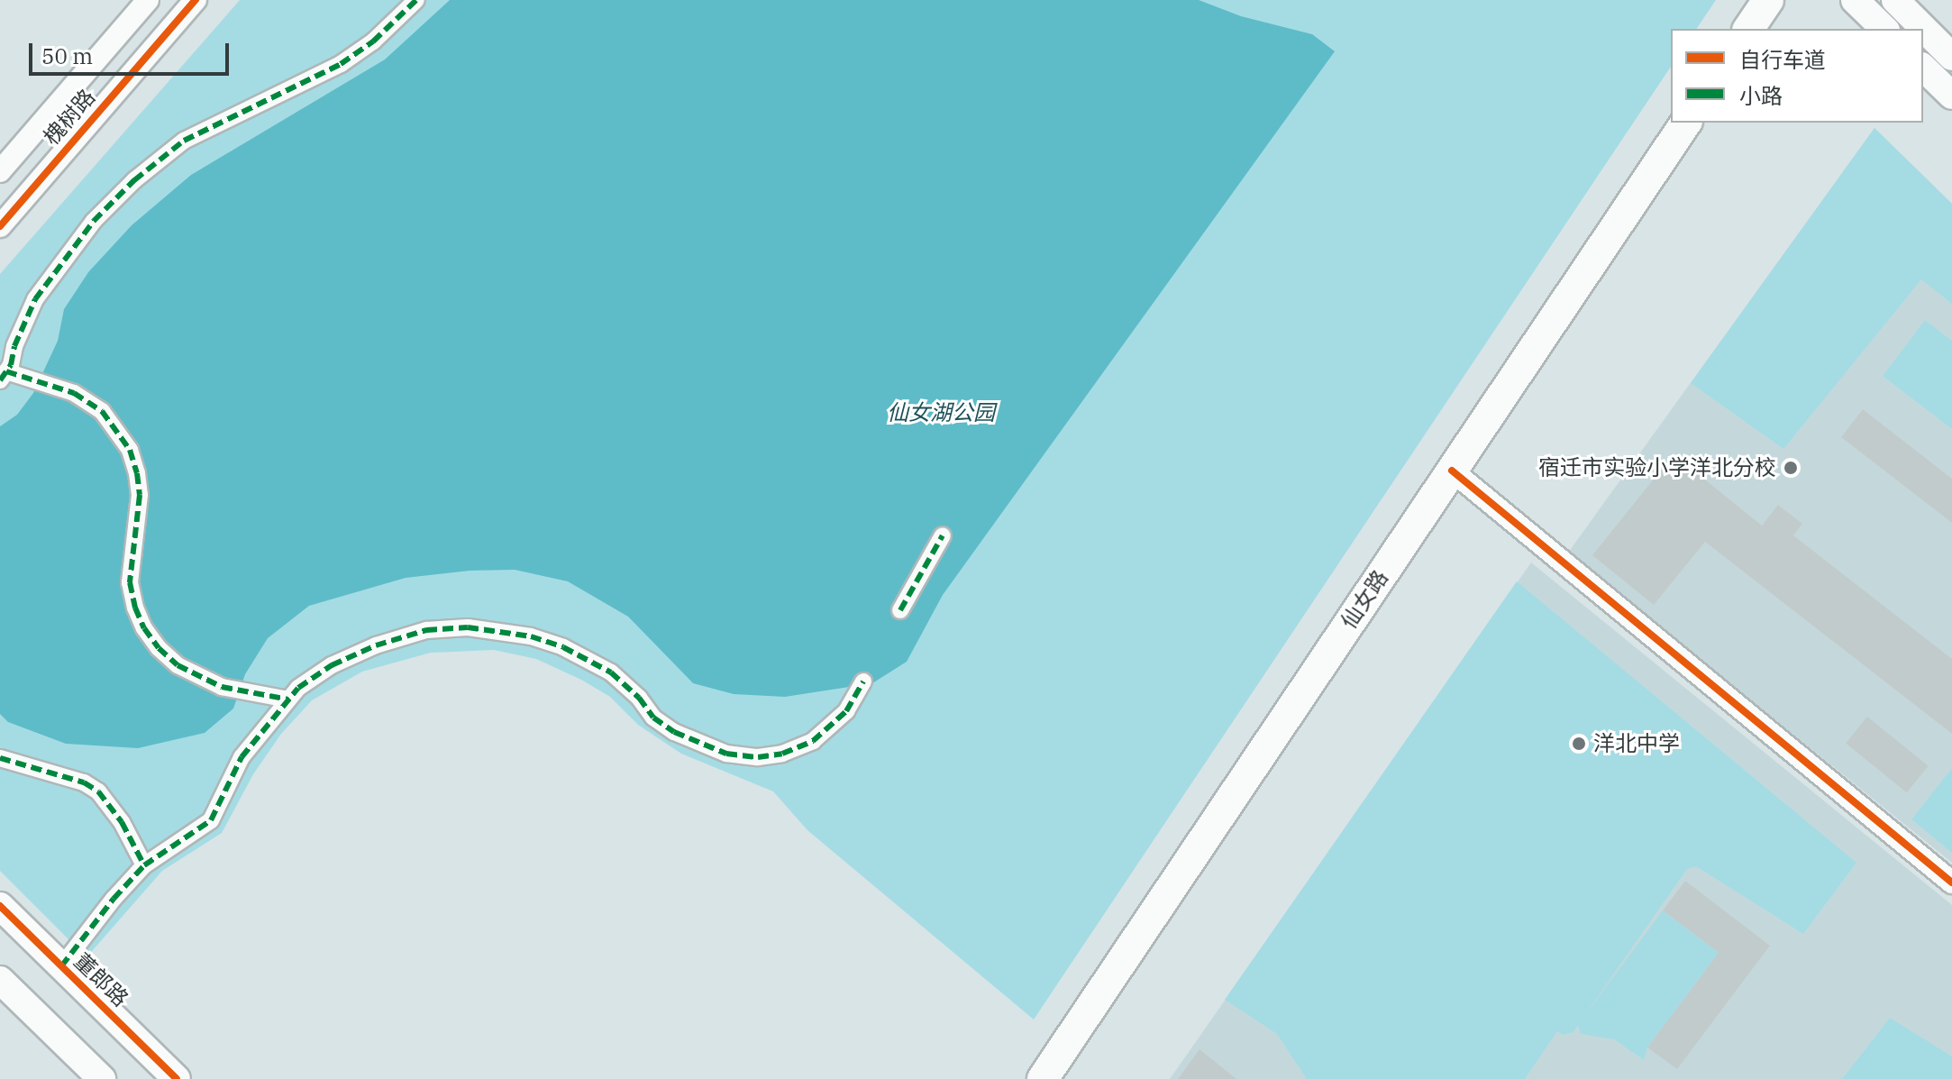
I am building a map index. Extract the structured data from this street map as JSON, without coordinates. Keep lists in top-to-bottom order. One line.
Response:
{"streets":{"main road":["仙女路"],"street":["槐树路","董郎路"]},"parks":["仙女湖公园"],"places":["宿迁市实验小学洋北分校","洋北中学"],"legend":["自行车道","小路"],"scale_bar":"50 m"}
